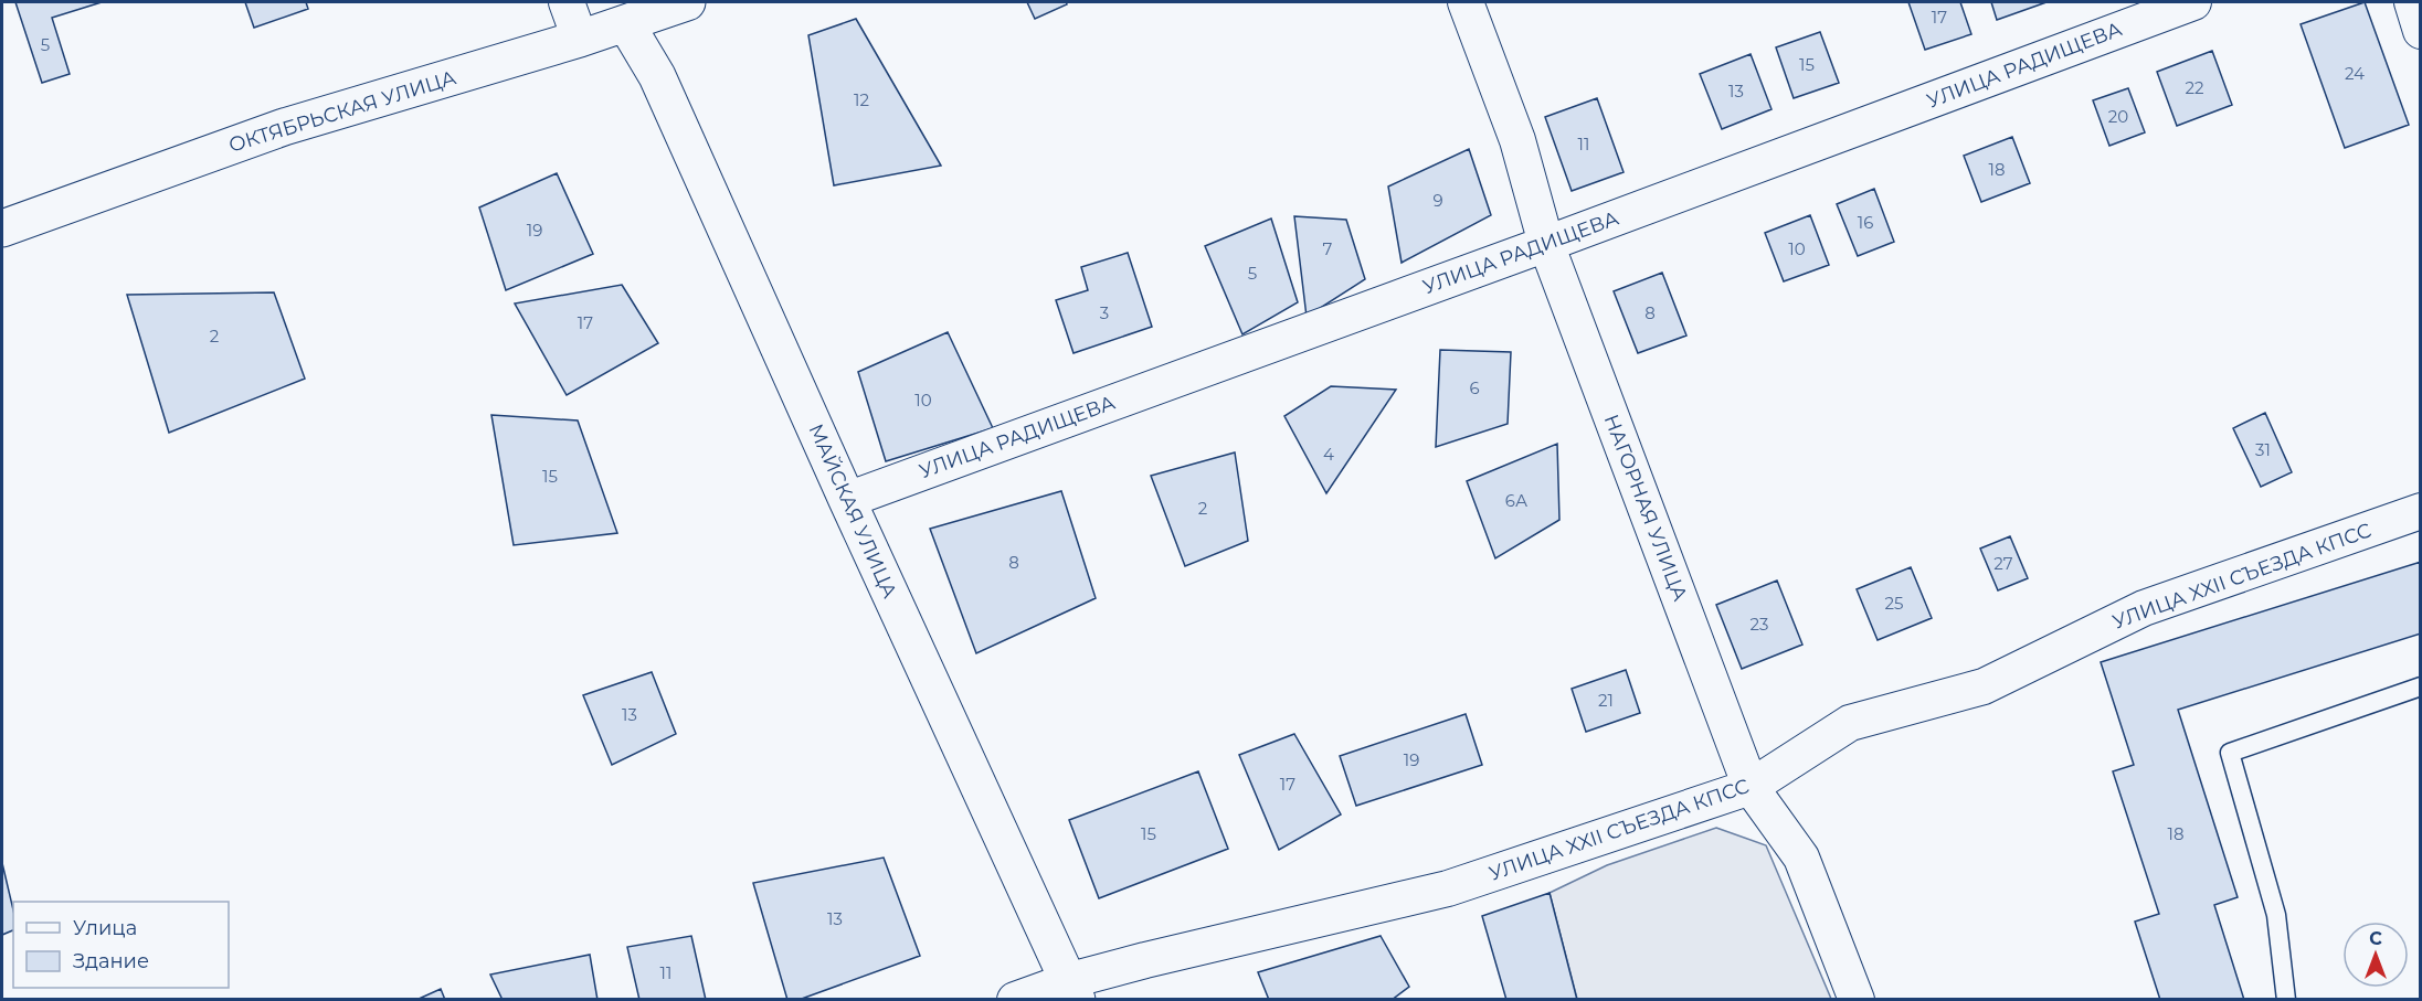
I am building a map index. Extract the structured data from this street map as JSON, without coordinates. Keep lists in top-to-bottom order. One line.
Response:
{"streets":{"street":["УЛИЦА РАДИЩЕВА","ОКТЯБРЬСКАЯ УЛИЦА","НАГОРНАЯ УЛИЦА","МАЙСКАЯ УЛИЦА","УЛИЦА XXII СЪЕЗДА КПСС"]},"crossings":[["УЛИЦА РАДИЩЕВА","НАГОРНАЯ УЛИЦА"],["УЛИЦА РАДИЩЕВА","МАЙСКАЯ УЛИЦА"],["ОКТЯБРЬСКАЯ УЛИЦА","МАЙСКАЯ УЛИЦА"],["НАГОРНАЯ УЛИЦА","УЛИЦА XXII СЪЕЗДА КПСС"],["МАЙСКАЯ УЛИЦА","УЛИЦА XXII СЪЕЗДА КПСС"]],"house_numbers":["17","5","15","24","22","13","12","20","11","18","9","16","19","7","10","5","3","8","17","2","6","10","31","4","15","6А","2","8","27","25","23","21","13","19","17","15","18","13","11"],"legend":["Улица","Здание"],"north":"top"}
